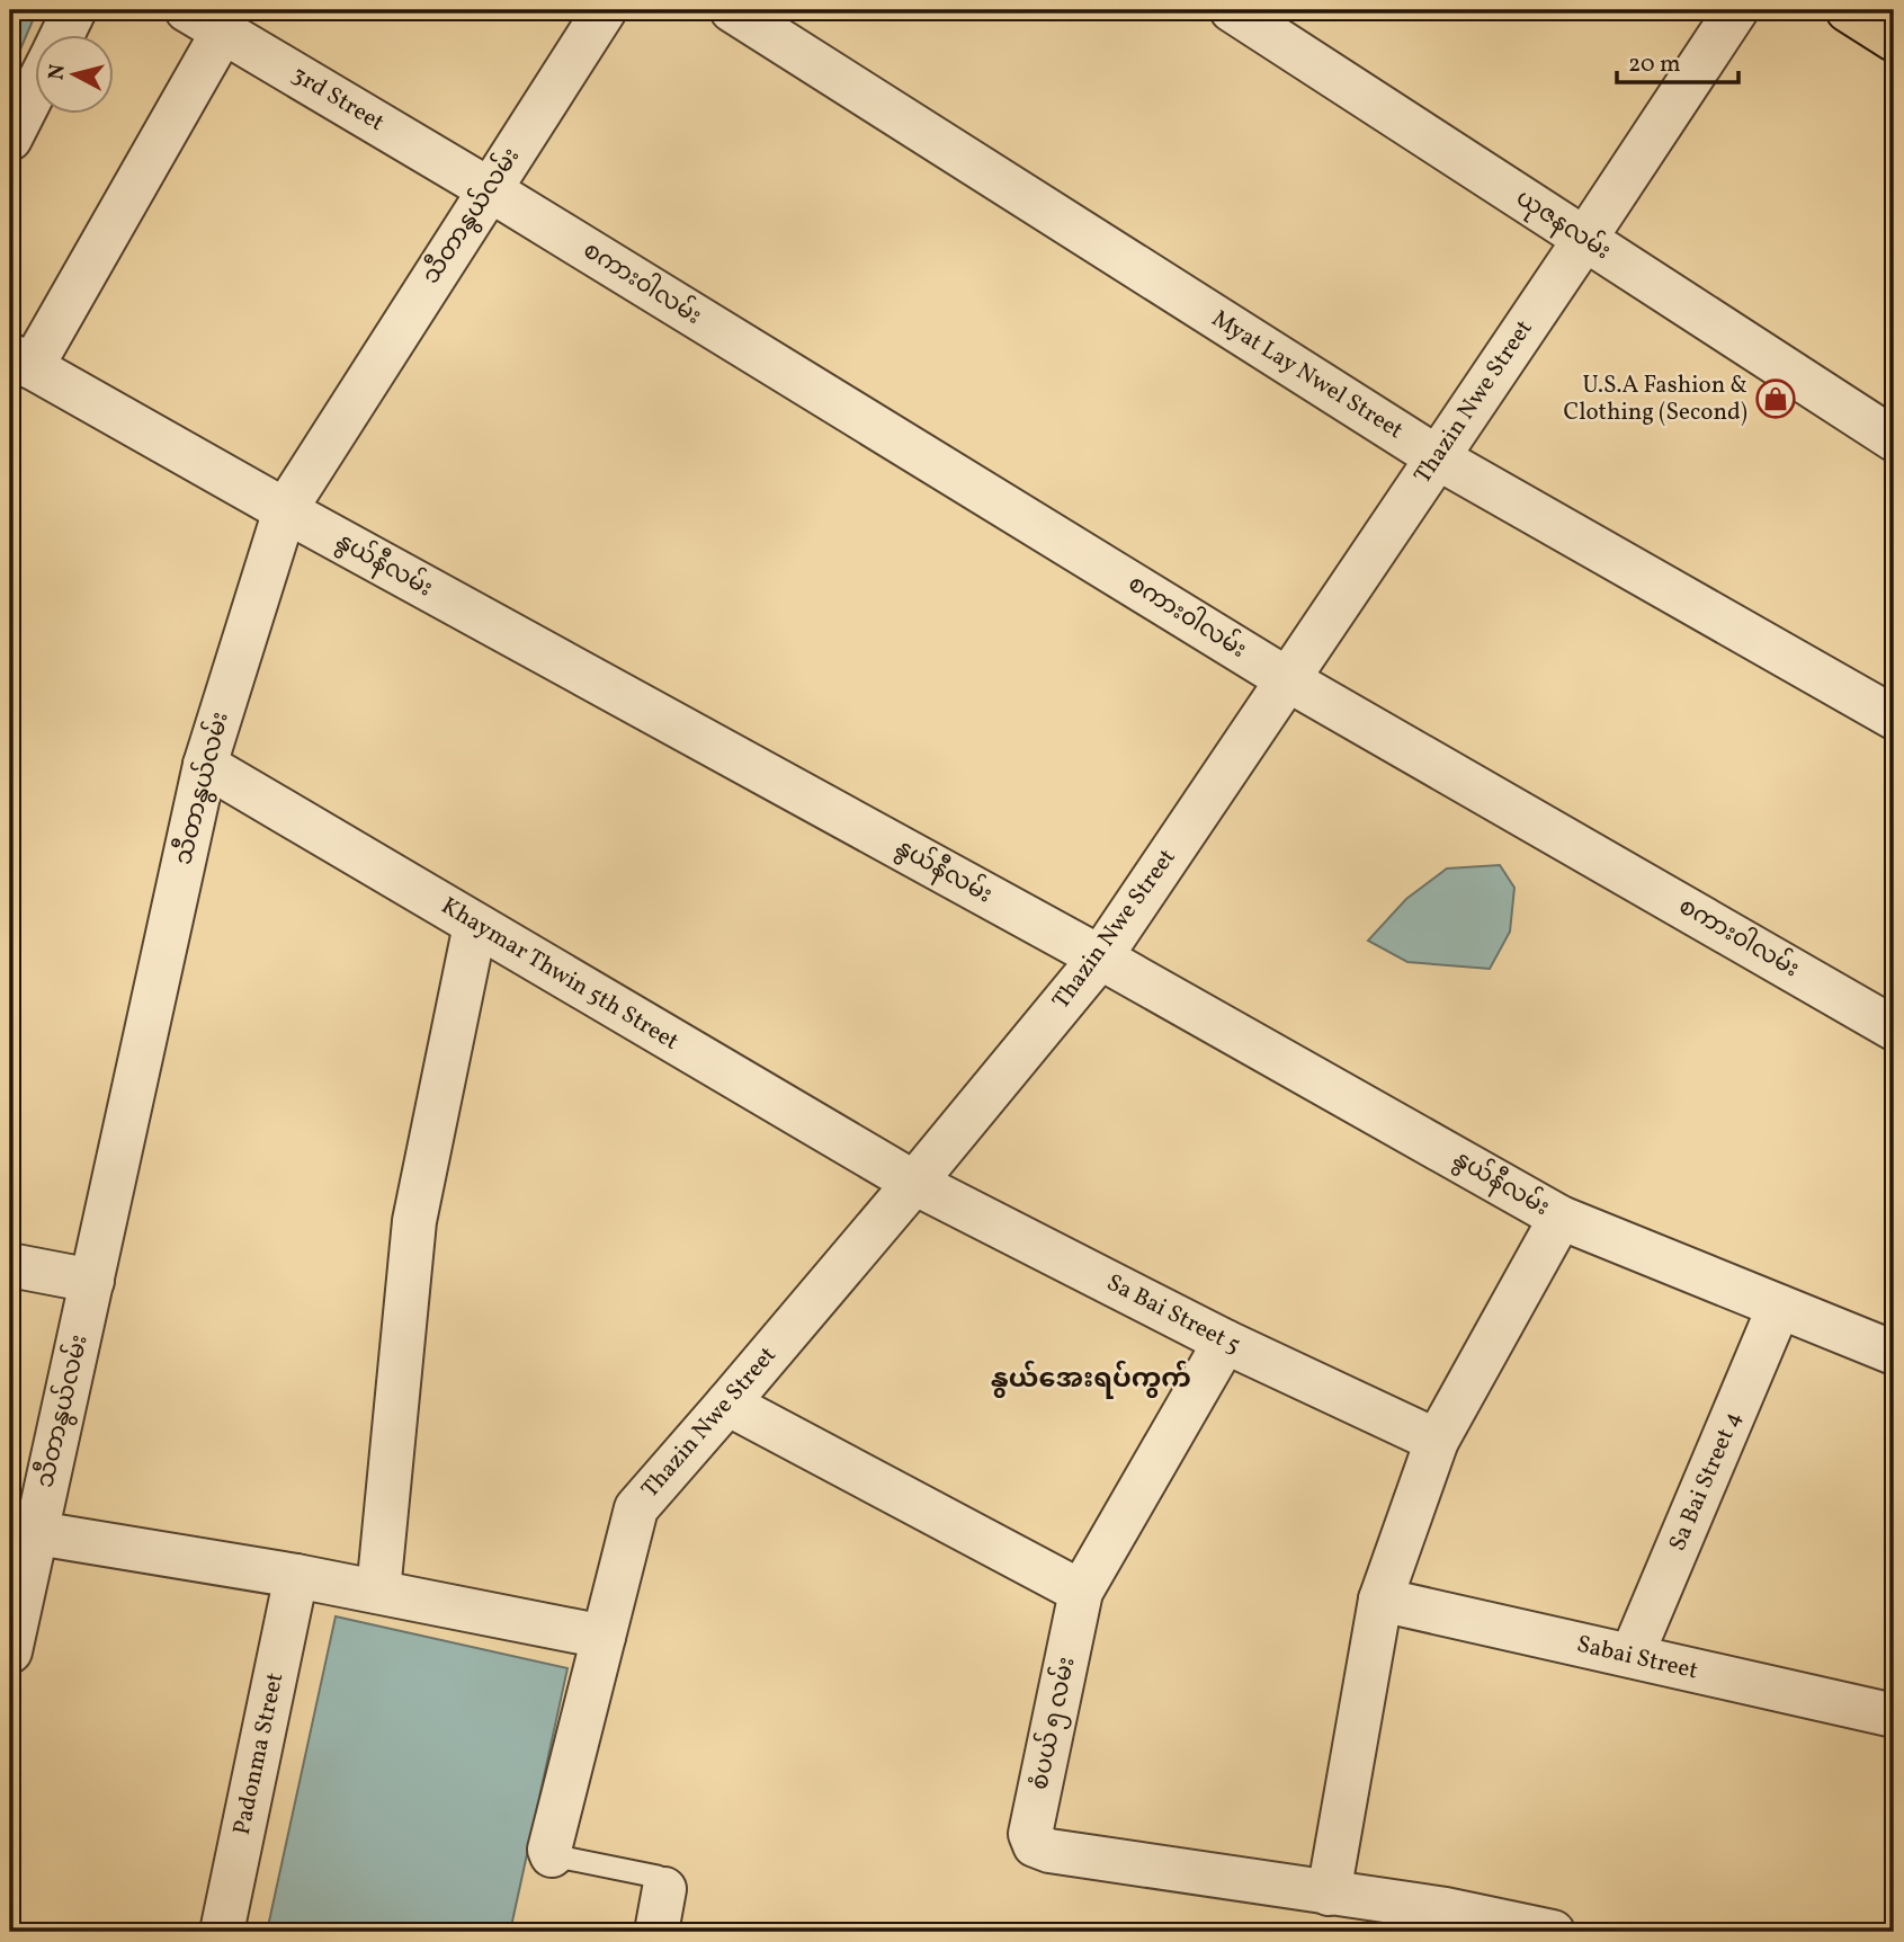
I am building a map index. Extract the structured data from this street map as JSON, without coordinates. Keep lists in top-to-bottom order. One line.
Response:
{"streets":{"street":["3rd Street","သီတာနွယ်လမ်း","ယုဇနလမ်း","စကား၀ါလမ်း","Myat Lay Nwel Street","Thazin Nwe Street","နွယ်နီလမ်း","Khaymar Thwin 5th Street","Sa Bai Street 5","Sa Bai Street 4","Sabai Street","စံပယ် ၅ လမ်း","Padonma Street"]},"crossings":[["3rd Street","သီတာနွယ်လမ်း"],["3rd Street","စကား၀ါလမ်း"],["သီတာနွယ်လမ်း","စကား၀ါလမ်း"],["သီတာနွယ်လမ်း","နွယ်နီလမ်း"],["သီတာနွယ်လမ်း","Khaymar Thwin 5th Street"],["ယုဇနလမ်း","Thazin Nwe Street"],["စကား၀ါလမ်း","Thazin Nwe Street"],["Myat Lay Nwel Street","Thazin Nwe Street"],["Thazin Nwe Street","နွယ်နီလမ်း"],["Thazin Nwe Street","Khaymar Thwin 5th Street"],["Thazin Nwe Street","Sa Bai Street 5"],["နွယ်နီလမ်း","Sa Bai Street 4"],["Khaymar Thwin 5th Street","Sa Bai Street 5"],["Sa Bai Street 5","စံပယ် ၅ လမ်း"],["Sa Bai Street 4","Sabai Street"]],"districts":["နွယ်အေးရပ်ကွက်"],"places":{"shop":["U.S.A Fashion & Clothing (Second)"]},"scale_bar":"20 m","north":"left"}
